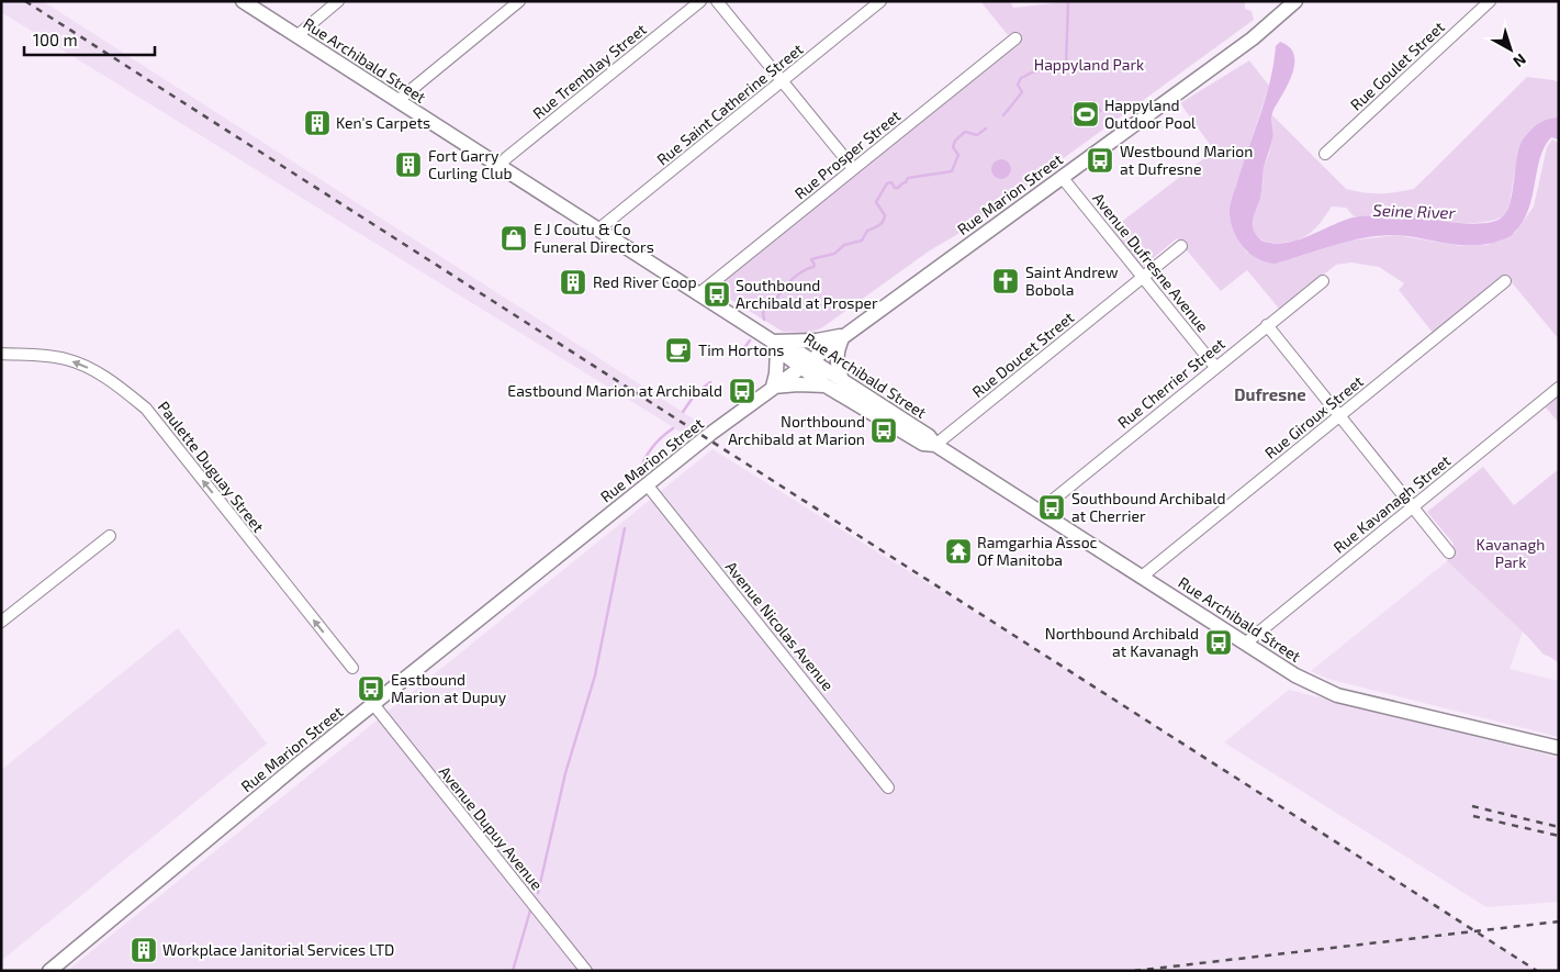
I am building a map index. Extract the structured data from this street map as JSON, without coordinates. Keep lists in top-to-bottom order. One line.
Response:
{"streets":{"main road":["Rue Archibald Street","Rue Marion Street"],"street":["Rue Goulet Street","Rue Tremblay Street","Rue Saint Catherine Street","Rue Prosper Street","Avenue Dufresne Avenue","Rue Doucet Street","Rue Cherrier Street","Rue Giroux Street","Paulette Duguay Street","Rue Kavanagh Street","Avenue Nicolas Avenue","Avenue Dupuy Avenue"]},"crossings":[["Rue Archibald Street","Rue Tremblay Street"],["Rue Archibald Street","Rue Saint Catherine Street"],["Rue Archibald Street","Rue Prosper Street"],["Rue Archibald Street","Rue Marion Street"],["Rue Archibald Street","Rue Doucet Street"],["Rue Archibald Street","Rue Cherrier Street"],["Rue Archibald Street","Rue Giroux Street"],["Rue Archibald Street","Rue Kavanagh Street"],["Rue Marion Street","Avenue Dufresne Avenue"],["Rue Marion Street","Avenue Nicolas Avenue"],["Rue Marion Street","Avenue Dupuy Avenue"],["Avenue Dufresne Avenue","Rue Doucet Street"],["Avenue Dufresne Avenue","Rue Cherrier Street"]],"one_way":["Paulette Duguay Street"],"districts":["Dufresne"],"water":["Seine River"],"parks":["Happyland Park","Kavanagh Park"],"places":{"sports":["Happyland Outdoor Pool"],"building":["Ken's Carpets","Fort Garry Curling Club","Red River Coop","Workplace Janitorial Services LTD"],"bus stop":["Westbound Marion at Dufresne","Southbound Archibald at Prosper","Eastbound Marion at Archibald","Northbound Archibald at Marion","Southbound Archibald at Cherrier","Northbound Archibald at Kavanagh","Eastbound Marion at Dupuy"],"shop":["E J Coutu & Co Funeral Directors"],"church":["Saint Andrew Bobola"],"cafe":["Tim Hortons"],"temple":["Ramgarhia Assoc Of Manitoba"]},"scale_bar":"100 m","north":"bottom right"}
